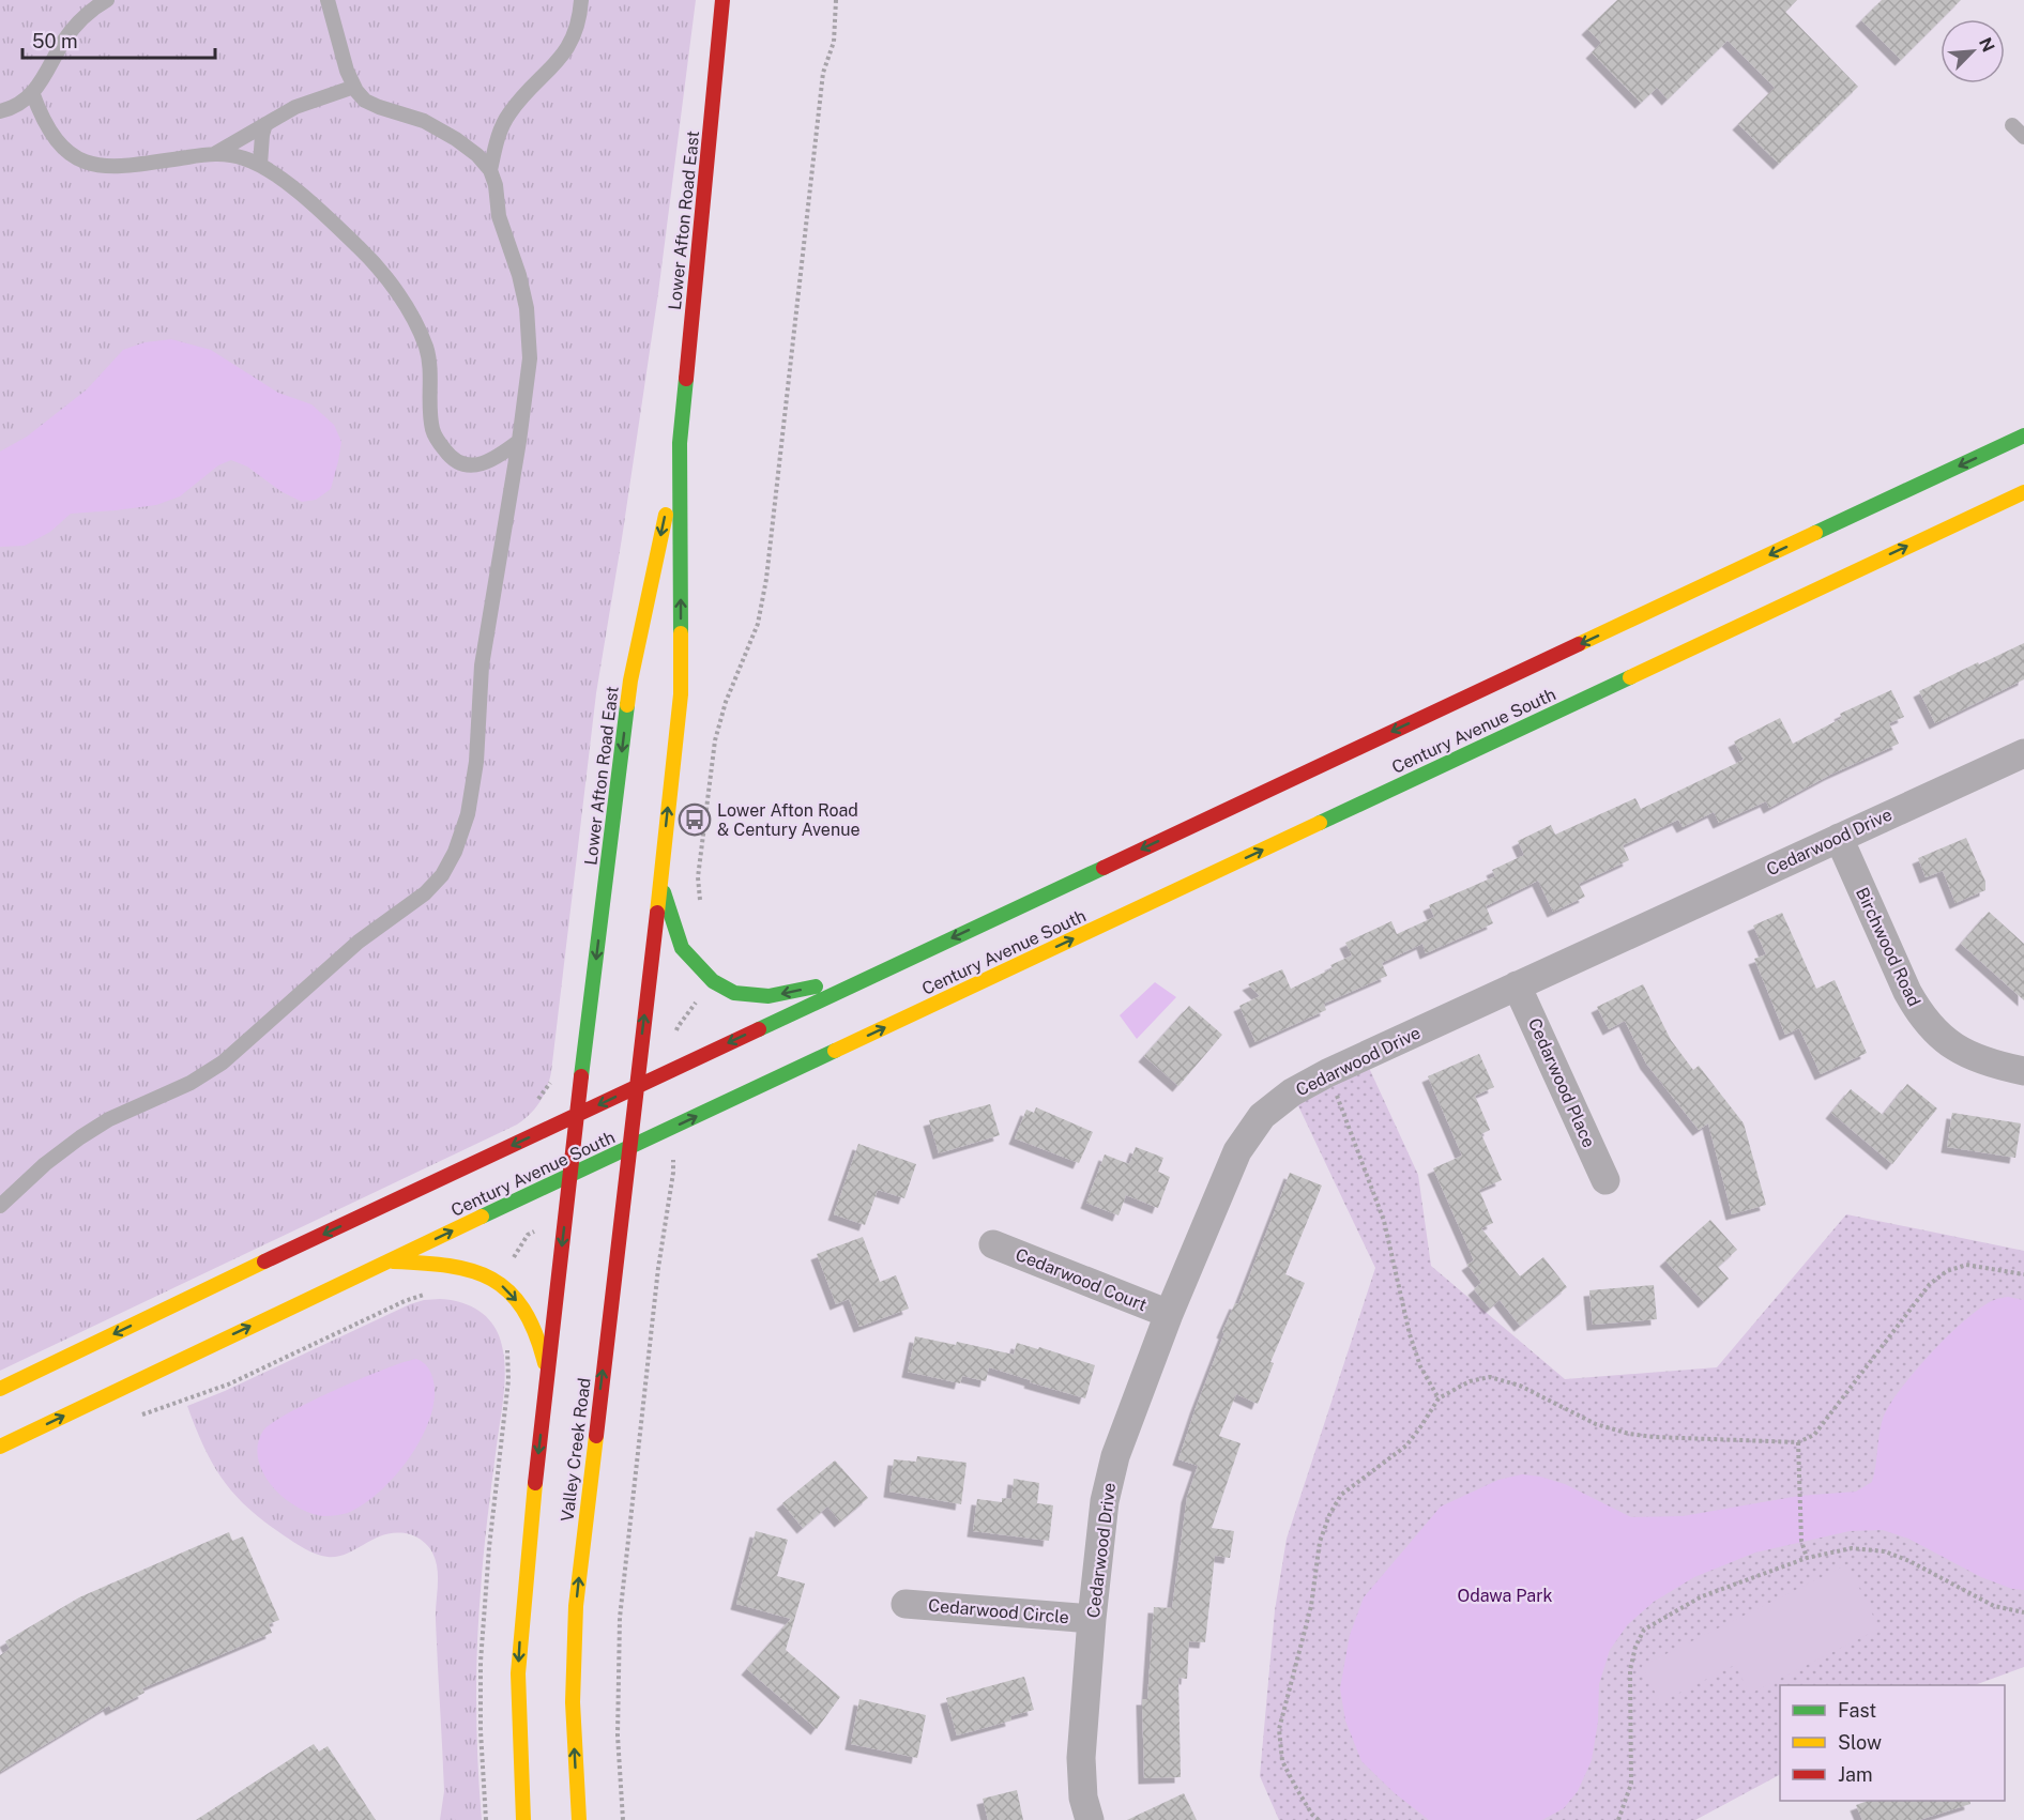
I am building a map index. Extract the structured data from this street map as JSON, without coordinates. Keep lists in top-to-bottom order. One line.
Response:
{"streets":{"main road":["Lower Afton Road East","Century Avenue South","Valley Creek Road"],"street":["Cedarwood Drive","Birchwood Road","Cedarwood Place","Cedarwood Court","Cedarwood Circle"]},"crossings":[["Lower Afton Road East","Century Avenue South"],["Lower Afton Road East","Valley Creek Road"],["Century Avenue South","Valley Creek Road"],["Cedarwood Drive","Birchwood Road"],["Cedarwood Drive","Cedarwood Place"],["Cedarwood Drive","Cedarwood Court"],["Cedarwood Drive","Cedarwood Circle"]],"parks":["Odawa Park"],"places":{"bus stop":["Lower Afton Road & Century Avenue"]},"legend":["Fast","Slow","Jam"],"scale_bar":"50 m","north":"top right"}
